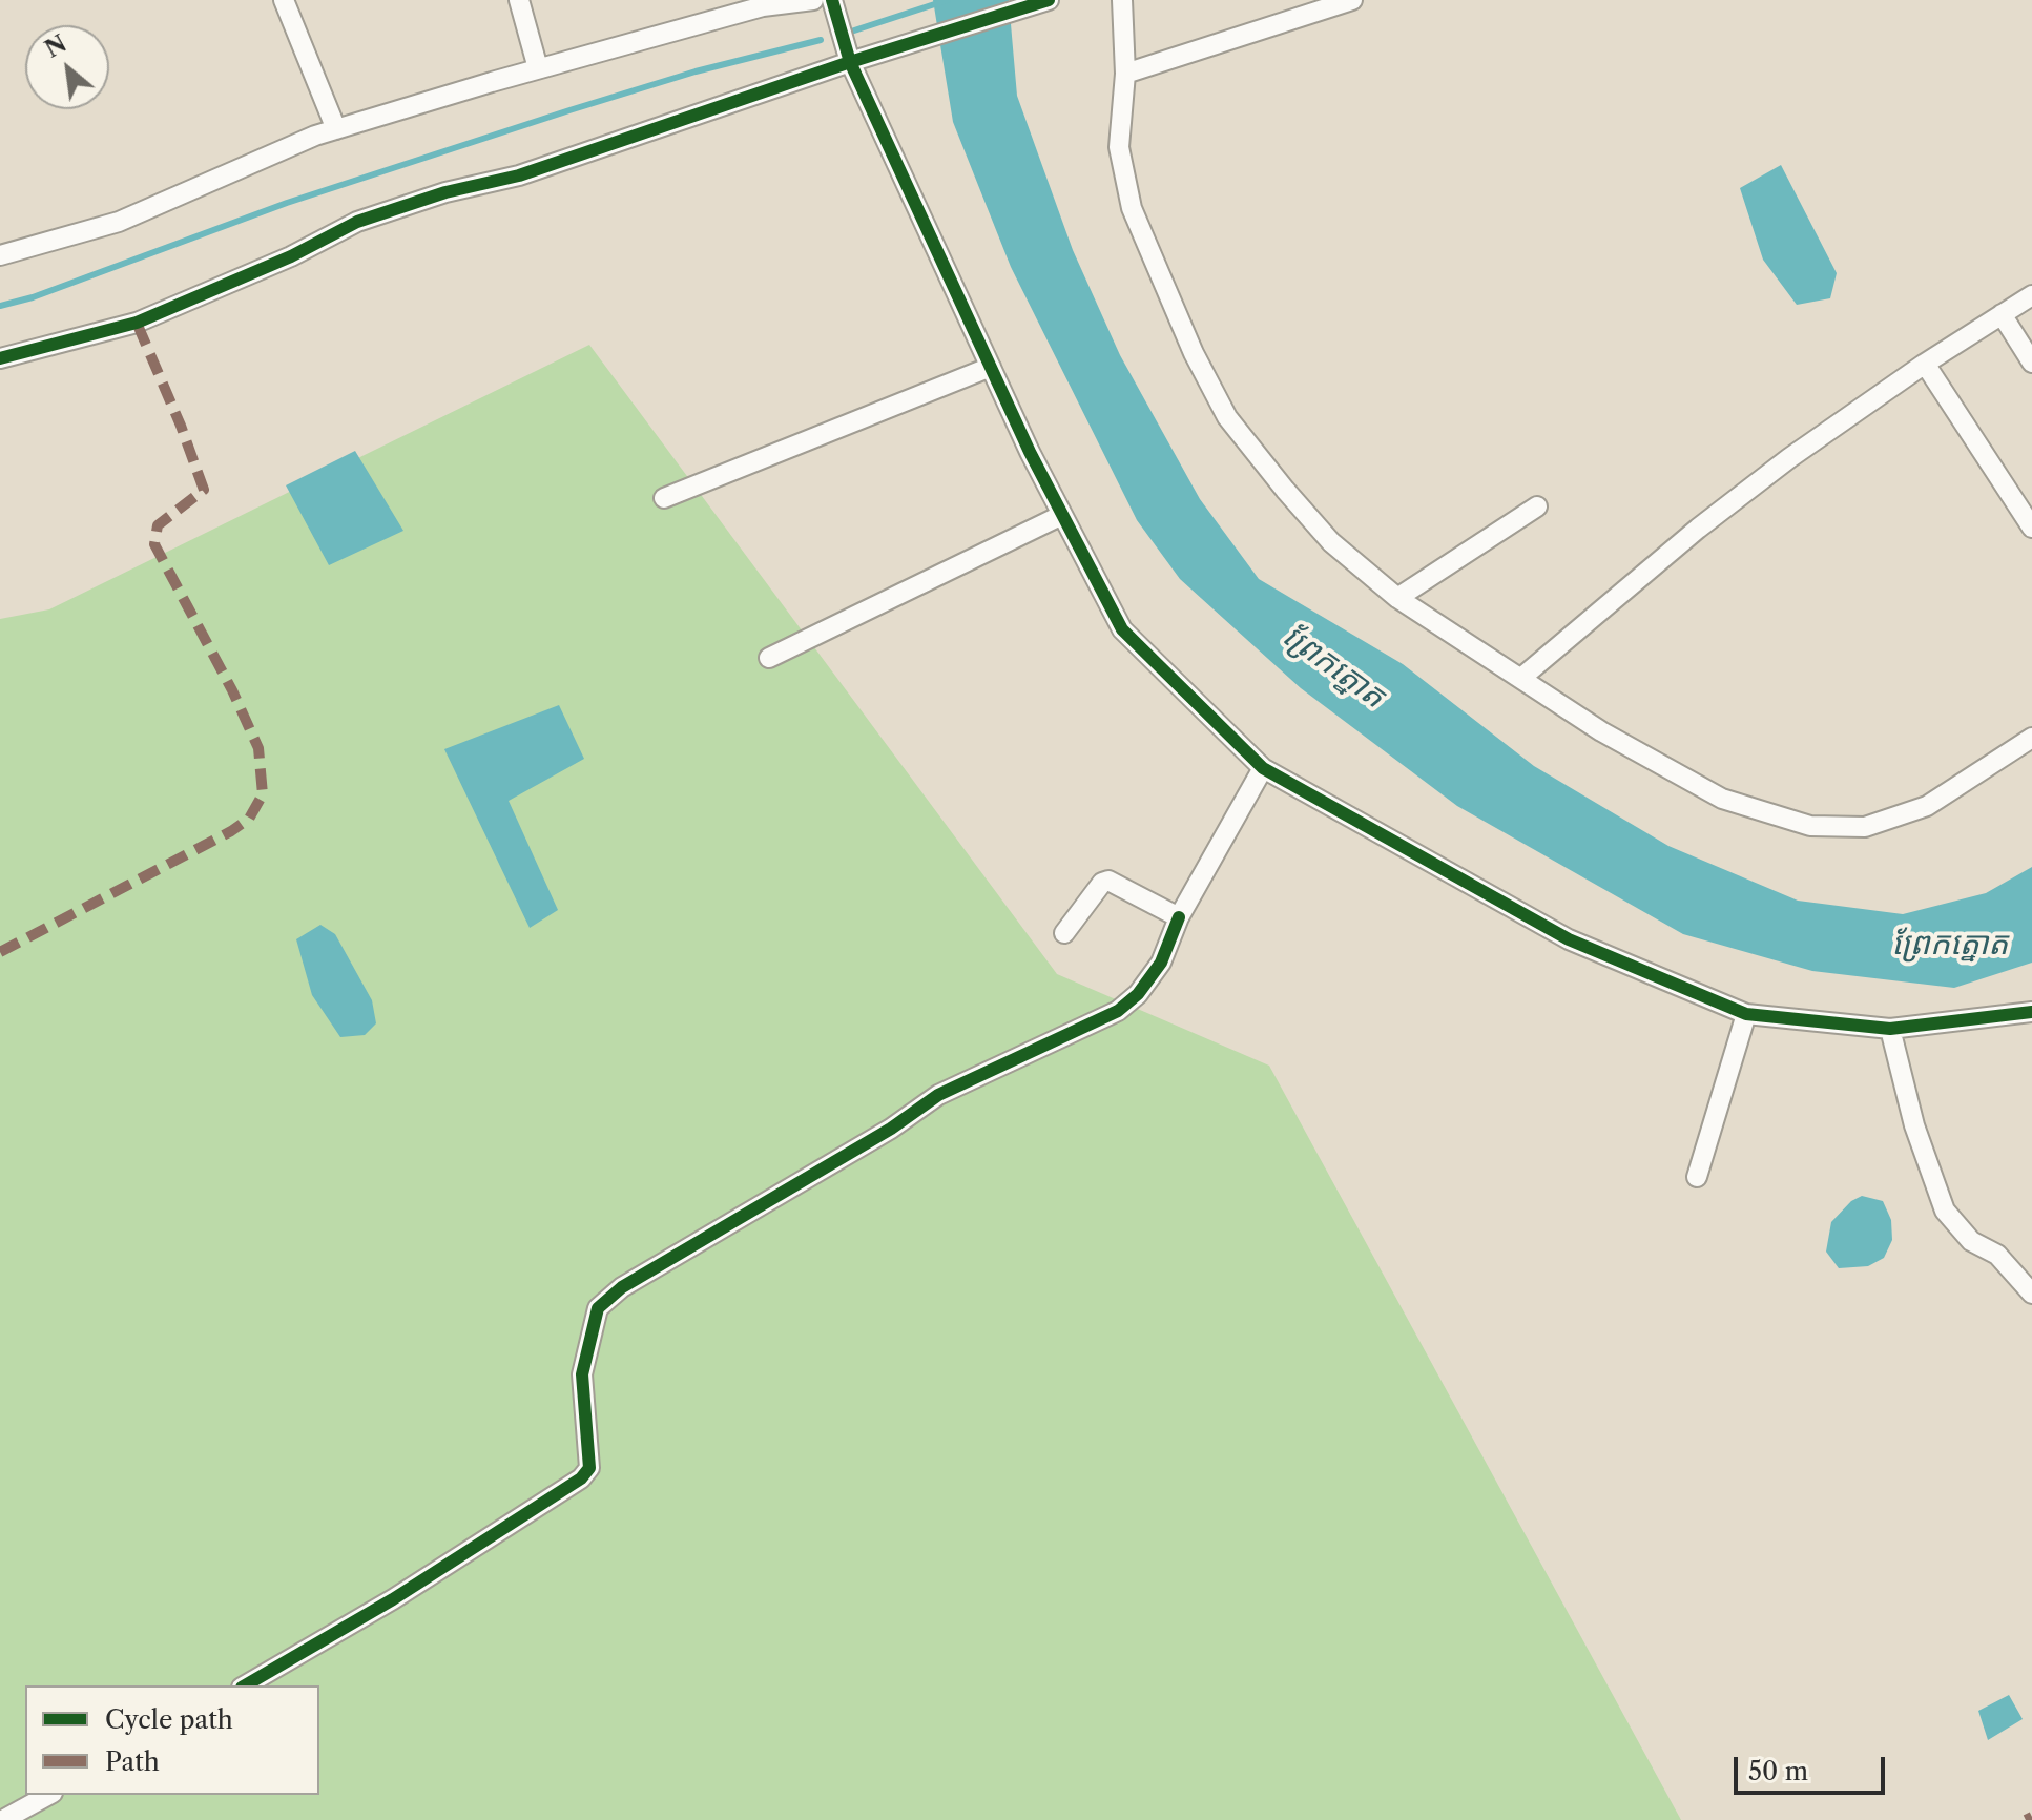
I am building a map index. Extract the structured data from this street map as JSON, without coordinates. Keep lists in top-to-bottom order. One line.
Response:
{"water":["ព្រែកត្នោត"],"legend":["Cycle path","Path"],"scale_bar":"50 m","north":"top left"}
